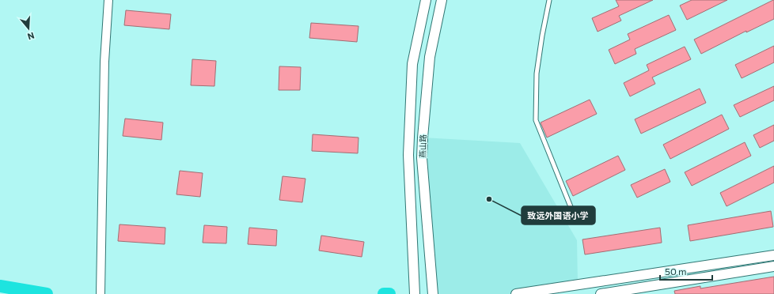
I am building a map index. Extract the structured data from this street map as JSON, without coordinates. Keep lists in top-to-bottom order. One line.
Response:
{"streets":{"street":["燕山路"]},"places":["致远外国语小学"],"scale_bar":"50 m","north":"bottom"}
